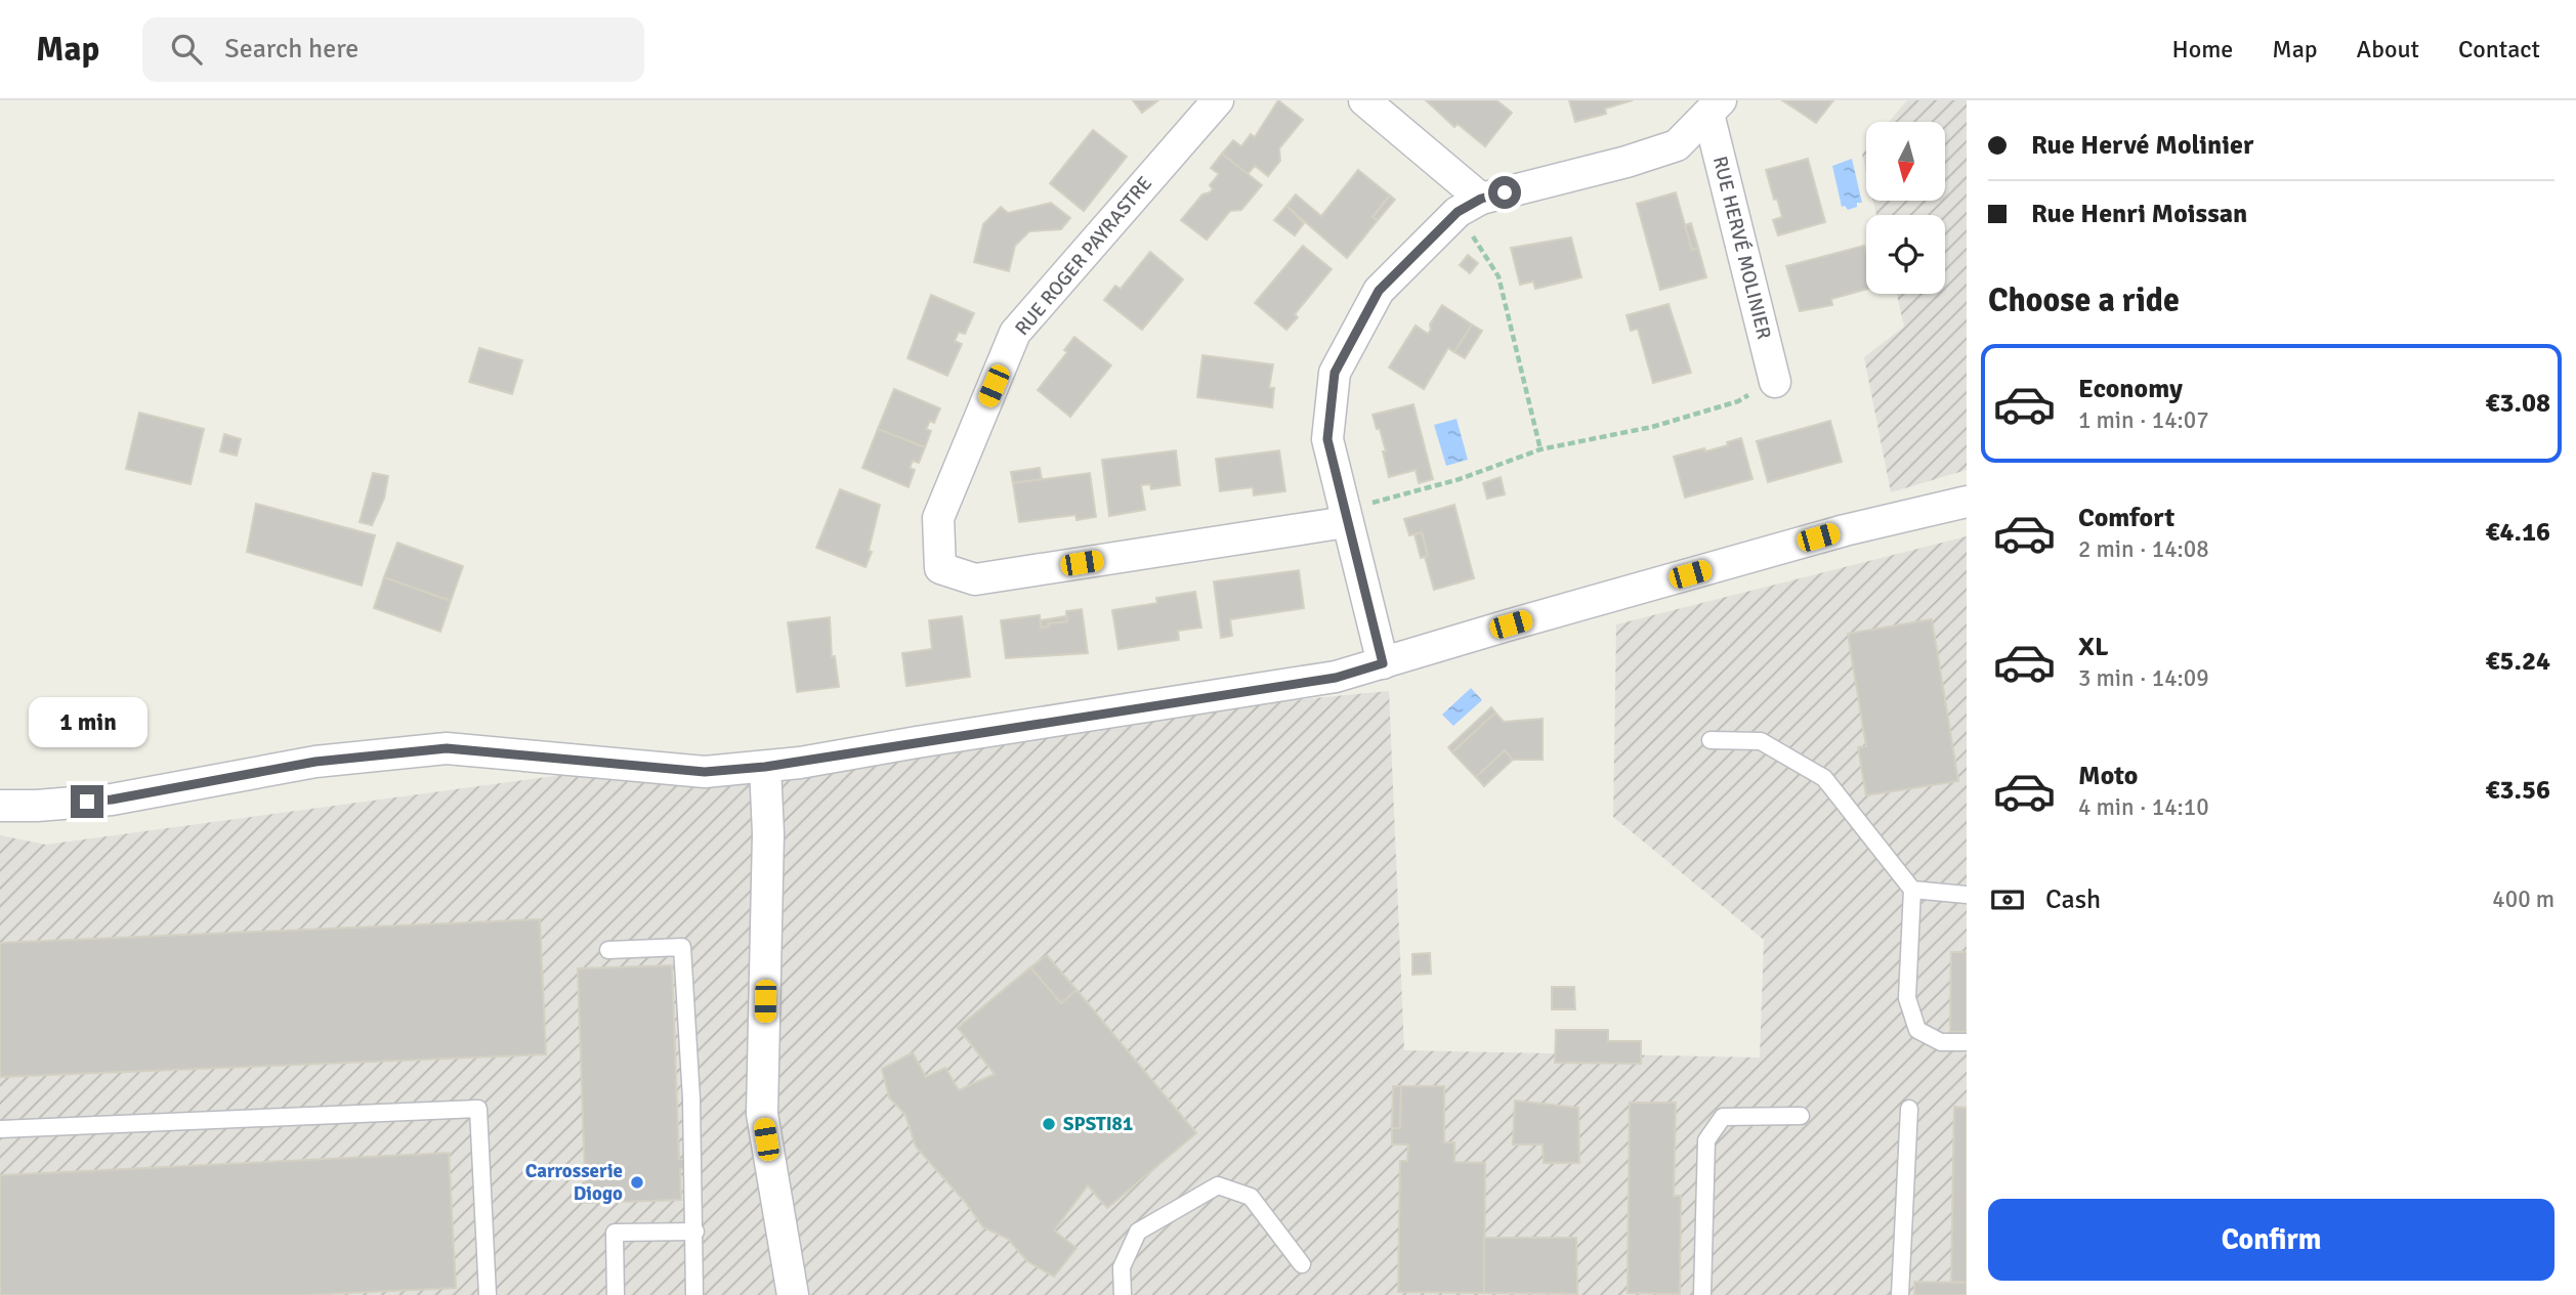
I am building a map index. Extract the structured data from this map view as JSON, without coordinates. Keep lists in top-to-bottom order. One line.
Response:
{"streets":{"street":["RUE HERVÉ MOLINIER","RUE ROGER PAYRASTRE"]},"places":["SPSTI81","Carrosserie Diogo"],"north":"bottom","page":{"header":"Map","search":"Search here","nav":["Home","Map","About","Contact"],"banner":["Rue Hervé Molinier","Rue Henri Moissan"],"heading":"Choose a ride","list":[{"name":"Economy","note":"1 min · 14:07","value":"€3.08"},{"name":"Comfort","note":"2 min · 14:08","value":"€4.16"},{"name":"XL","note":"3 min · 14:09","value":"€5.24"},{"name":"Moto","note":"4 min · 14:10","value":"€3.56"}],"bubble":"1 min","pay":["Cash","400 m"],"buttons":"Confirm"}}
